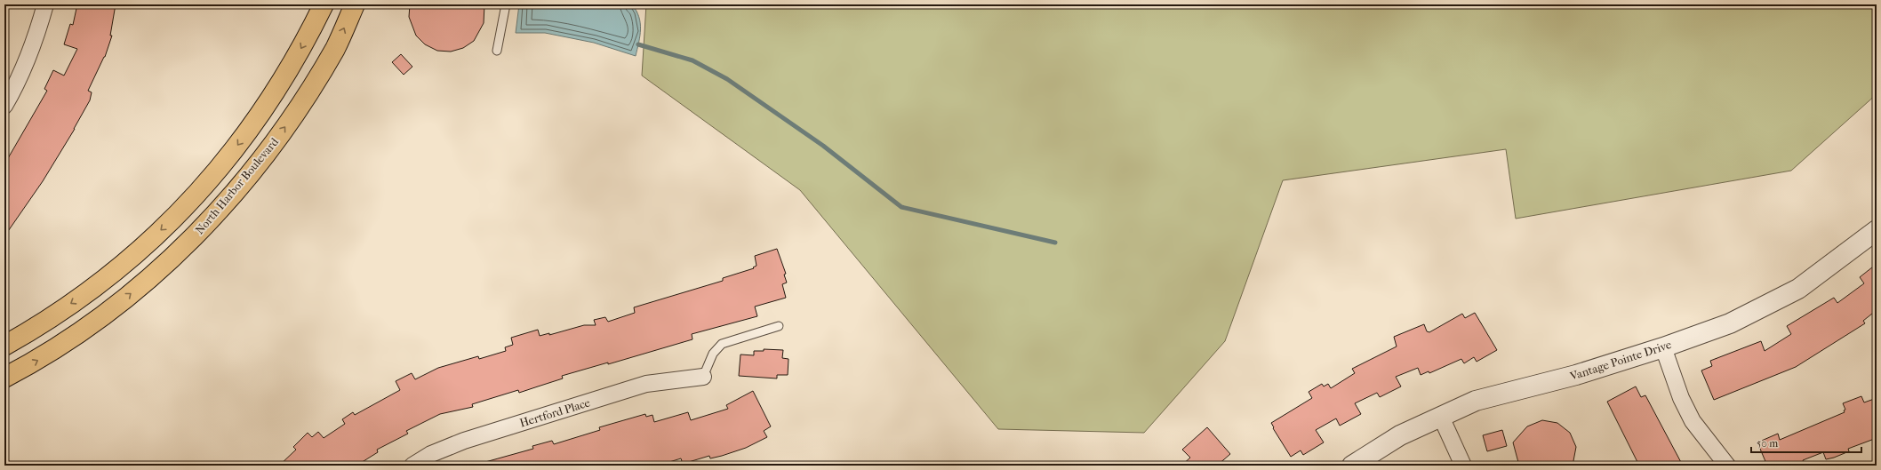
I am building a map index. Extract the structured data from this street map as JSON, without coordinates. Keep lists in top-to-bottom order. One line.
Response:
{"streets":{"main road":["North Harbor Boulevard"],"street":["Vantage Pointe Drive","Hertford Place"]},"scale_bar":"50 m"}
